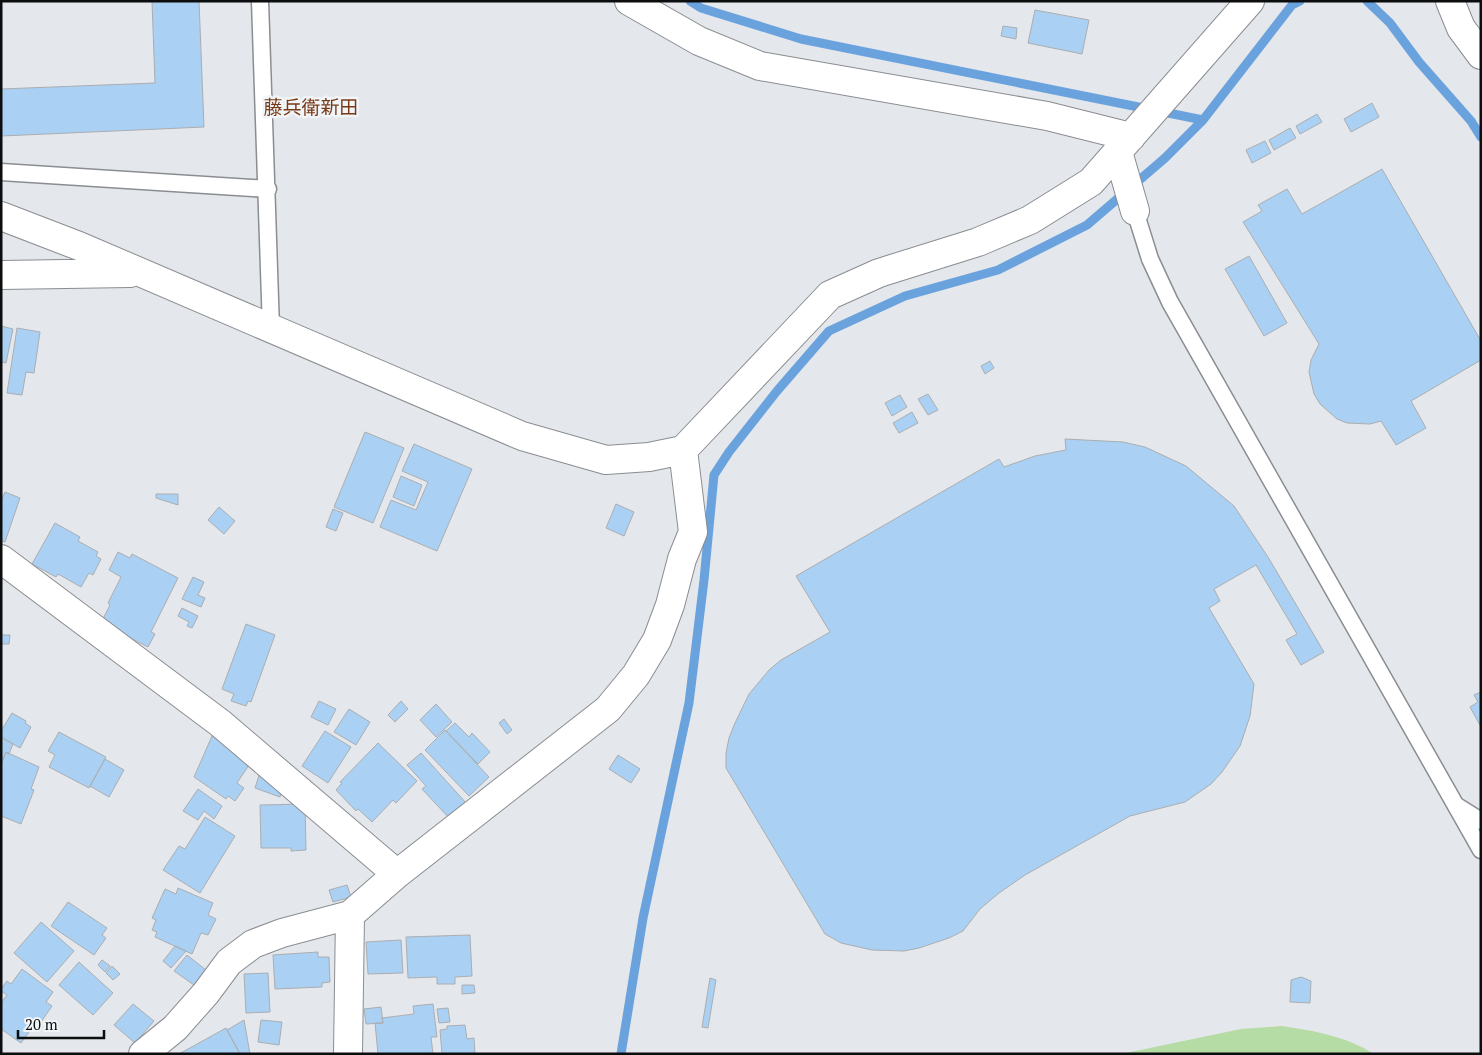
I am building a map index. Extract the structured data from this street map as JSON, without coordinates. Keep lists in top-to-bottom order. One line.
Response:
{"districts":["藤兵衛新田"],"scale_bar":"20 m"}
